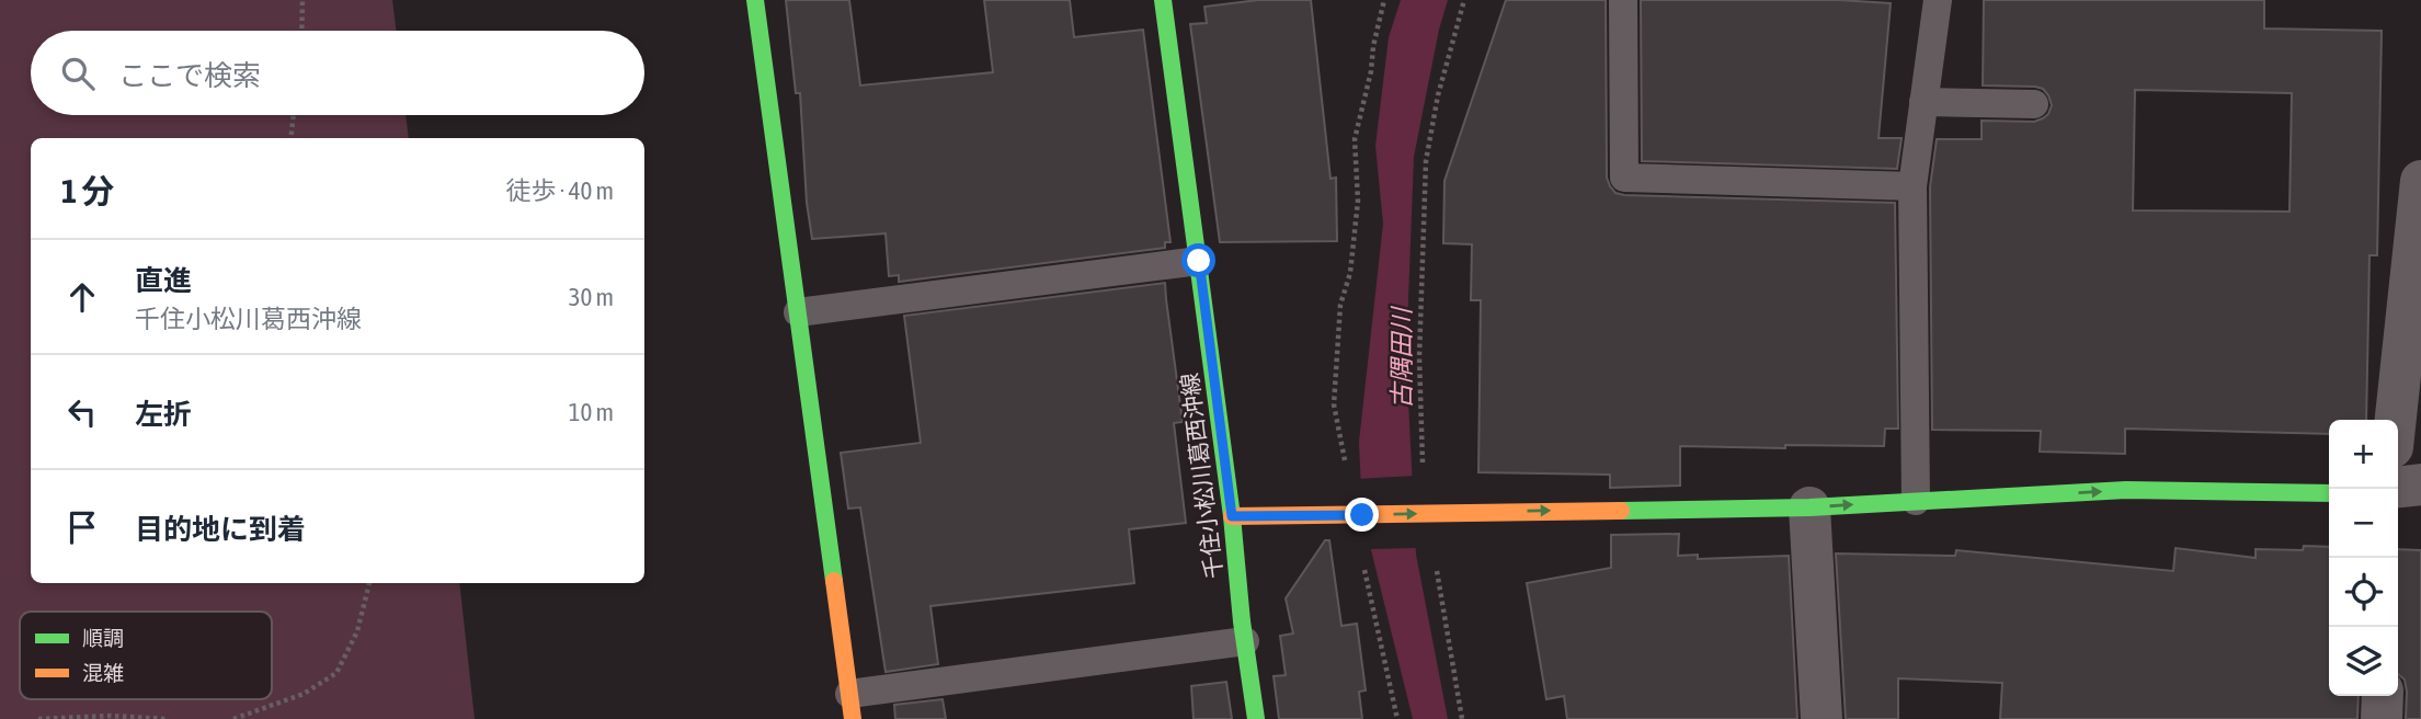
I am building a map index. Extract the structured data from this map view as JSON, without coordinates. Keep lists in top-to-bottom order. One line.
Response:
{"streets":{"street":["千住小松川葛西沖線"]},"water":["古隅田川"],"legend":["順調","混雑"],"page":{"search":"ここで検索","heading":["1 分","徒歩 · 40 m"],"list":[["直進","千住小松川葛西沖線","30 m"],["左折","10 m"],"目的地に到着"],"map_buttons":["+","−"]}}
